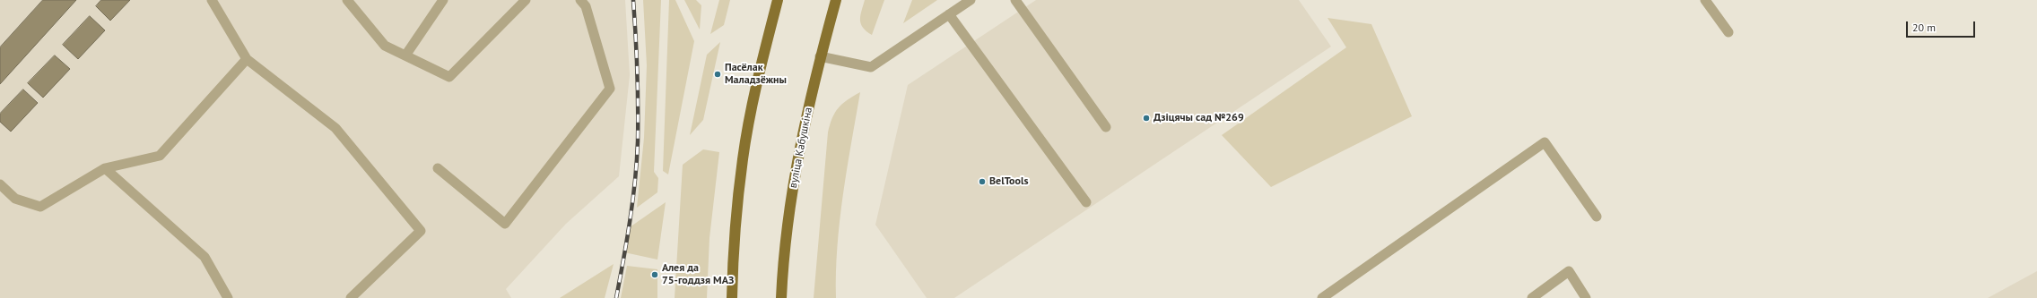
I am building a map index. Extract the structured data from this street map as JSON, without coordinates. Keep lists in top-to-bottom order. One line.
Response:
{"streets":{"main road":["вуліца Кабушкіна"]},"places":["Пасёлак Маладзёжны","Дзіцячы сад №269","BelTools","Алея да 75-годдзя МАЗ"],"scale_bar":"20 m"}
